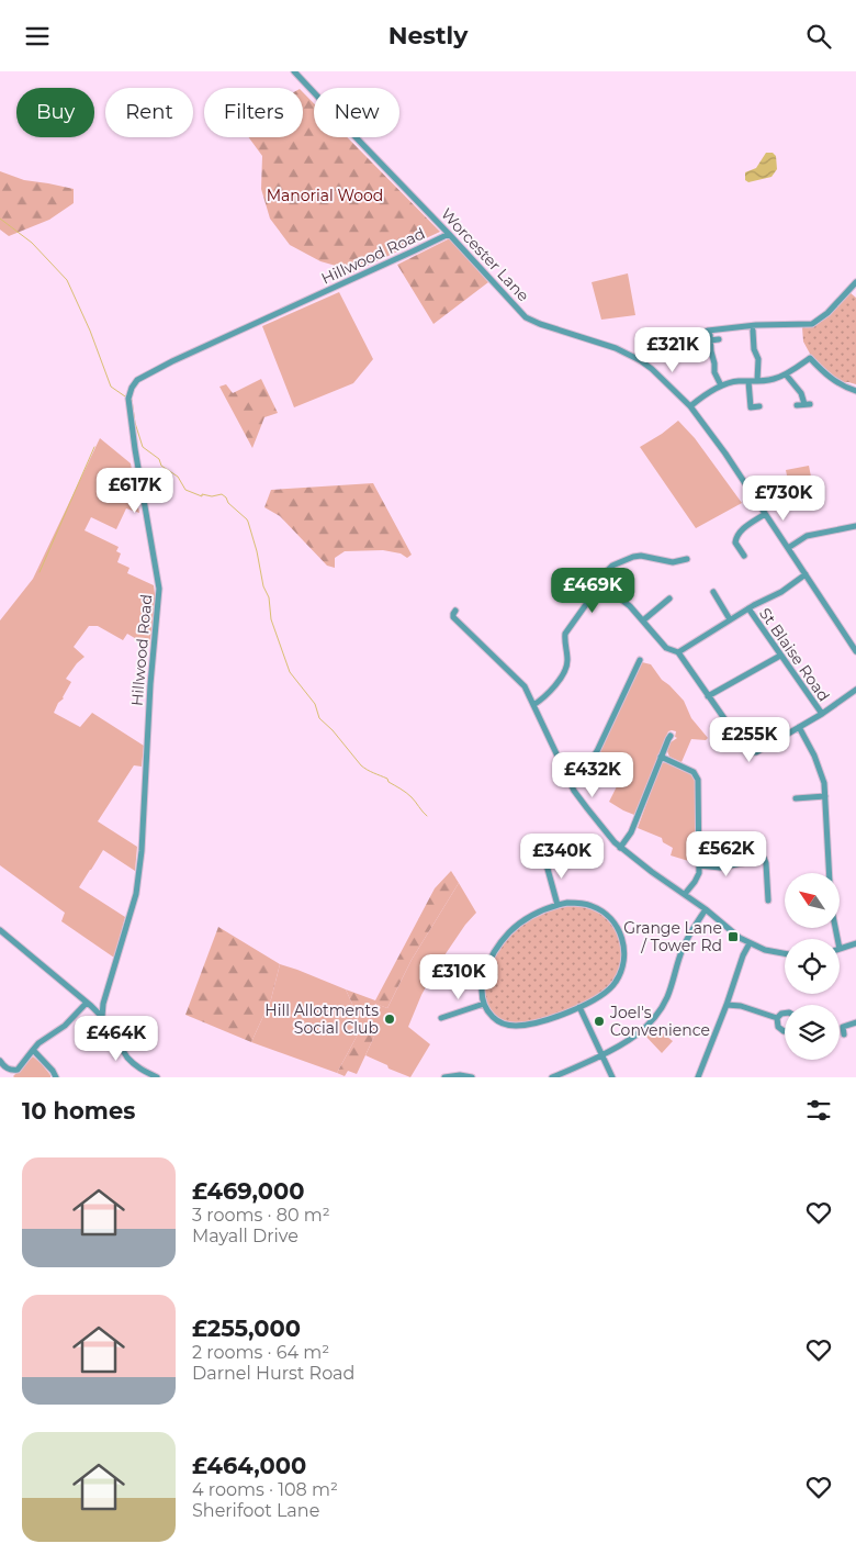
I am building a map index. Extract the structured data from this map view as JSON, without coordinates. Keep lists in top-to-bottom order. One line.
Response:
{"streets":{"street":["Worcester Lane","Hillwood Road","St Blaise Road"]},"crossings":[["Worcester Lane","Hillwood Road"]],"parks":["Manorial Wood"],"places":{"transit":["Grange Lane / Tower Rd"],"other":["Hill Allotments Social Club","Joel's Convenience"]},"north":"top left","page":{"header":"Nestly","chip":["Buy","Rent","Filters","New"],"price":["£321K","£617K","£730K","£469K","£255K","£432K","£562K","£340K","£310K","£464K"],"heading":"10 homes","list":[{"name":"£469,000","note":"3 rooms · 80 m² · Mayall Drive"},{"name":"£255,000","note":"2 rooms · 64 m² · Darnel Hurst Road"},{"name":"£464,000","note":"4 rooms · 108 m² · Sherifoot Lane"}]}}
